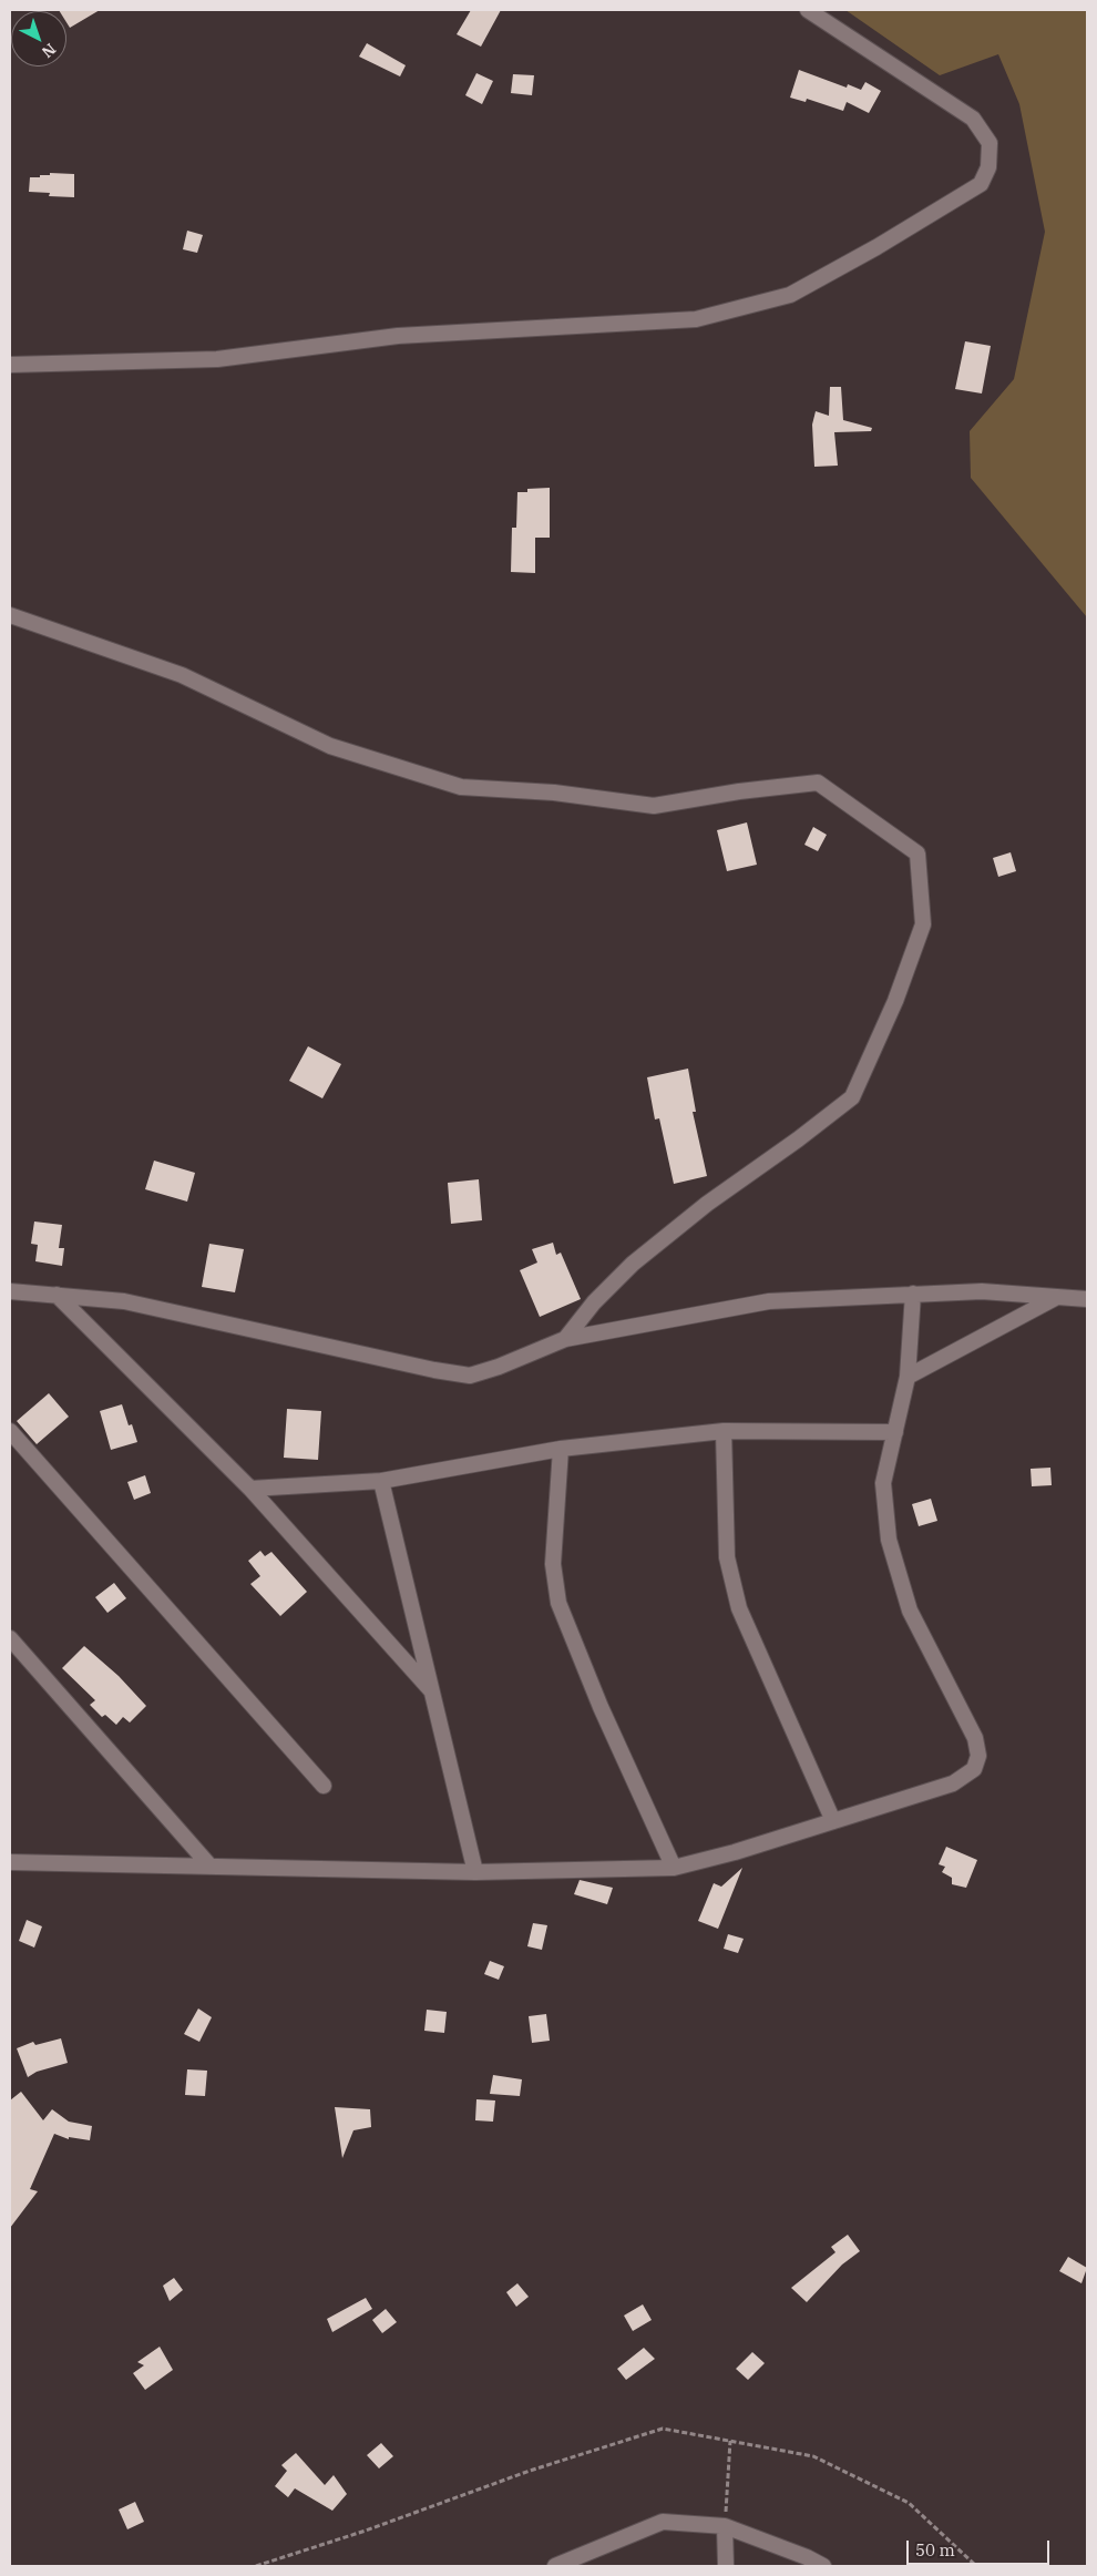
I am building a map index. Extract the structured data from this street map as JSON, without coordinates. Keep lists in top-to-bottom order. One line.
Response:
{"scale_bar":"50 m","north":"bottom right"}
